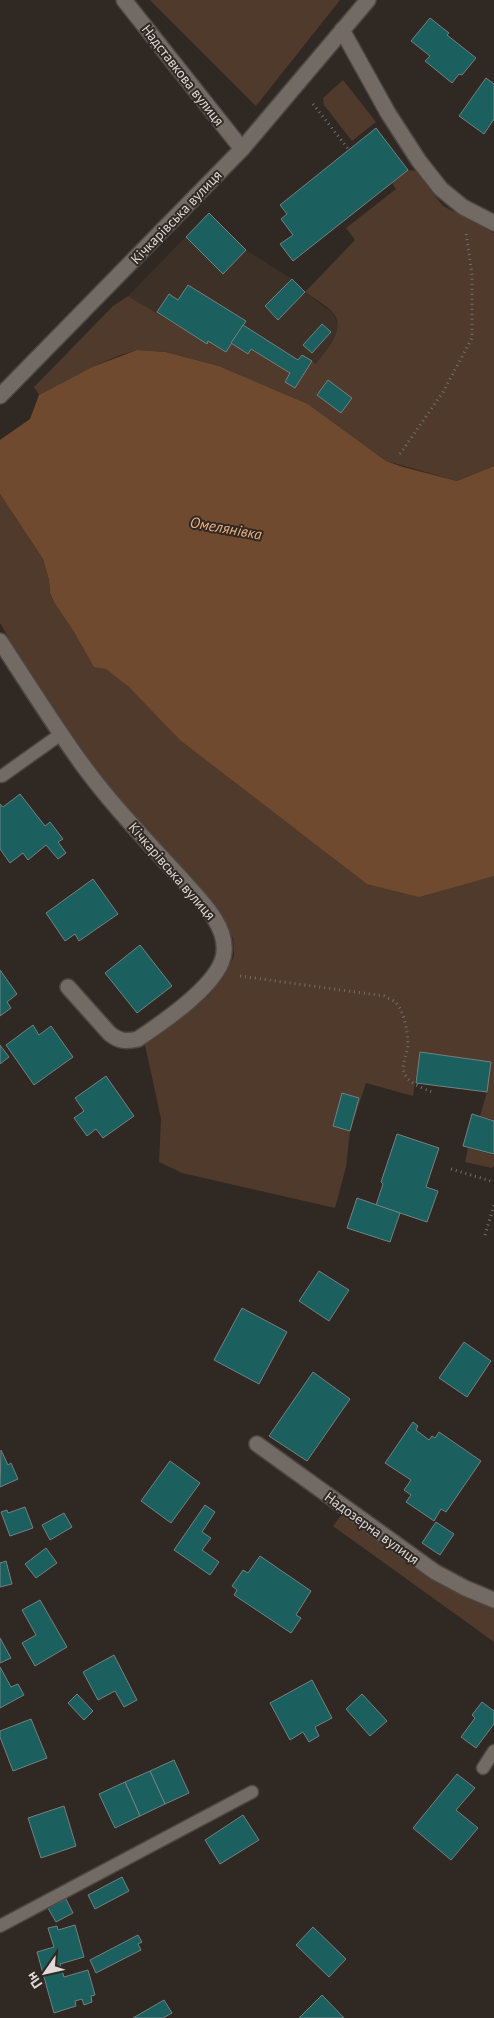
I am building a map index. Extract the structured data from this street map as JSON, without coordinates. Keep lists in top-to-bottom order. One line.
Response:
{"streets":{"street":["Надставкова вулиця","Кічкарівська вулиця","Надозерна вулиця"]},"crossings":[["Надставкова вулиця","Кічкарівська вулиця"]],"water":["Омелянівка"],"north":"bottom left"}
